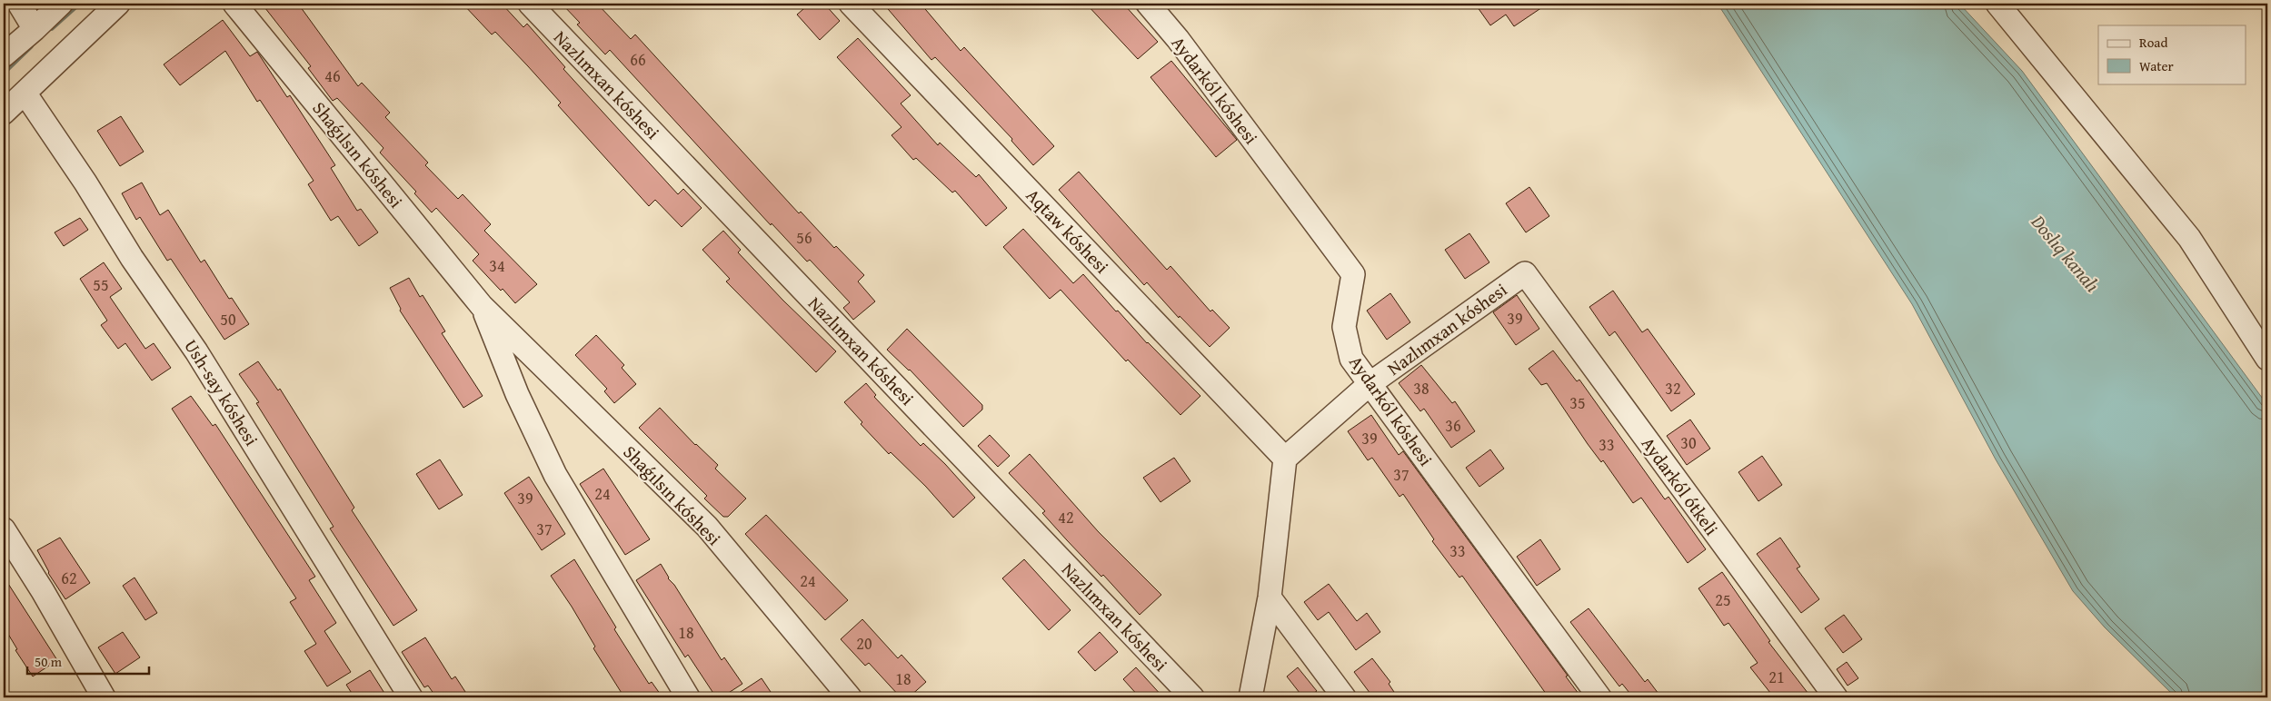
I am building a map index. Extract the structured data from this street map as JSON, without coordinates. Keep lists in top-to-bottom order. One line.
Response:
{"streets":{"street":["Nazlımxan kóshesi","Aydarkól kóshesi","Shaǵılsın kóshesi","Aqtaw kóshesi","Ush-say kóshesi","Aydarkól ótkeli"]},"crossings":[["Nazlımxan kóshesi","Aydarkól kóshesi"],["Nazlımxan kóshesi","Aqtaw kóshesi"],["Nazlımxan kóshesi","Aydarkól ótkeli"]],"water":["Doslıq kanalı"],"house_numbers":["66","46","56","34","55","39","50","38","32","35","36","39","30","33","37","24","39","42","37","33","62","24","25","18","20","21","18"],"legend":["Road","Water"],"scale_bar":"50 m"}
